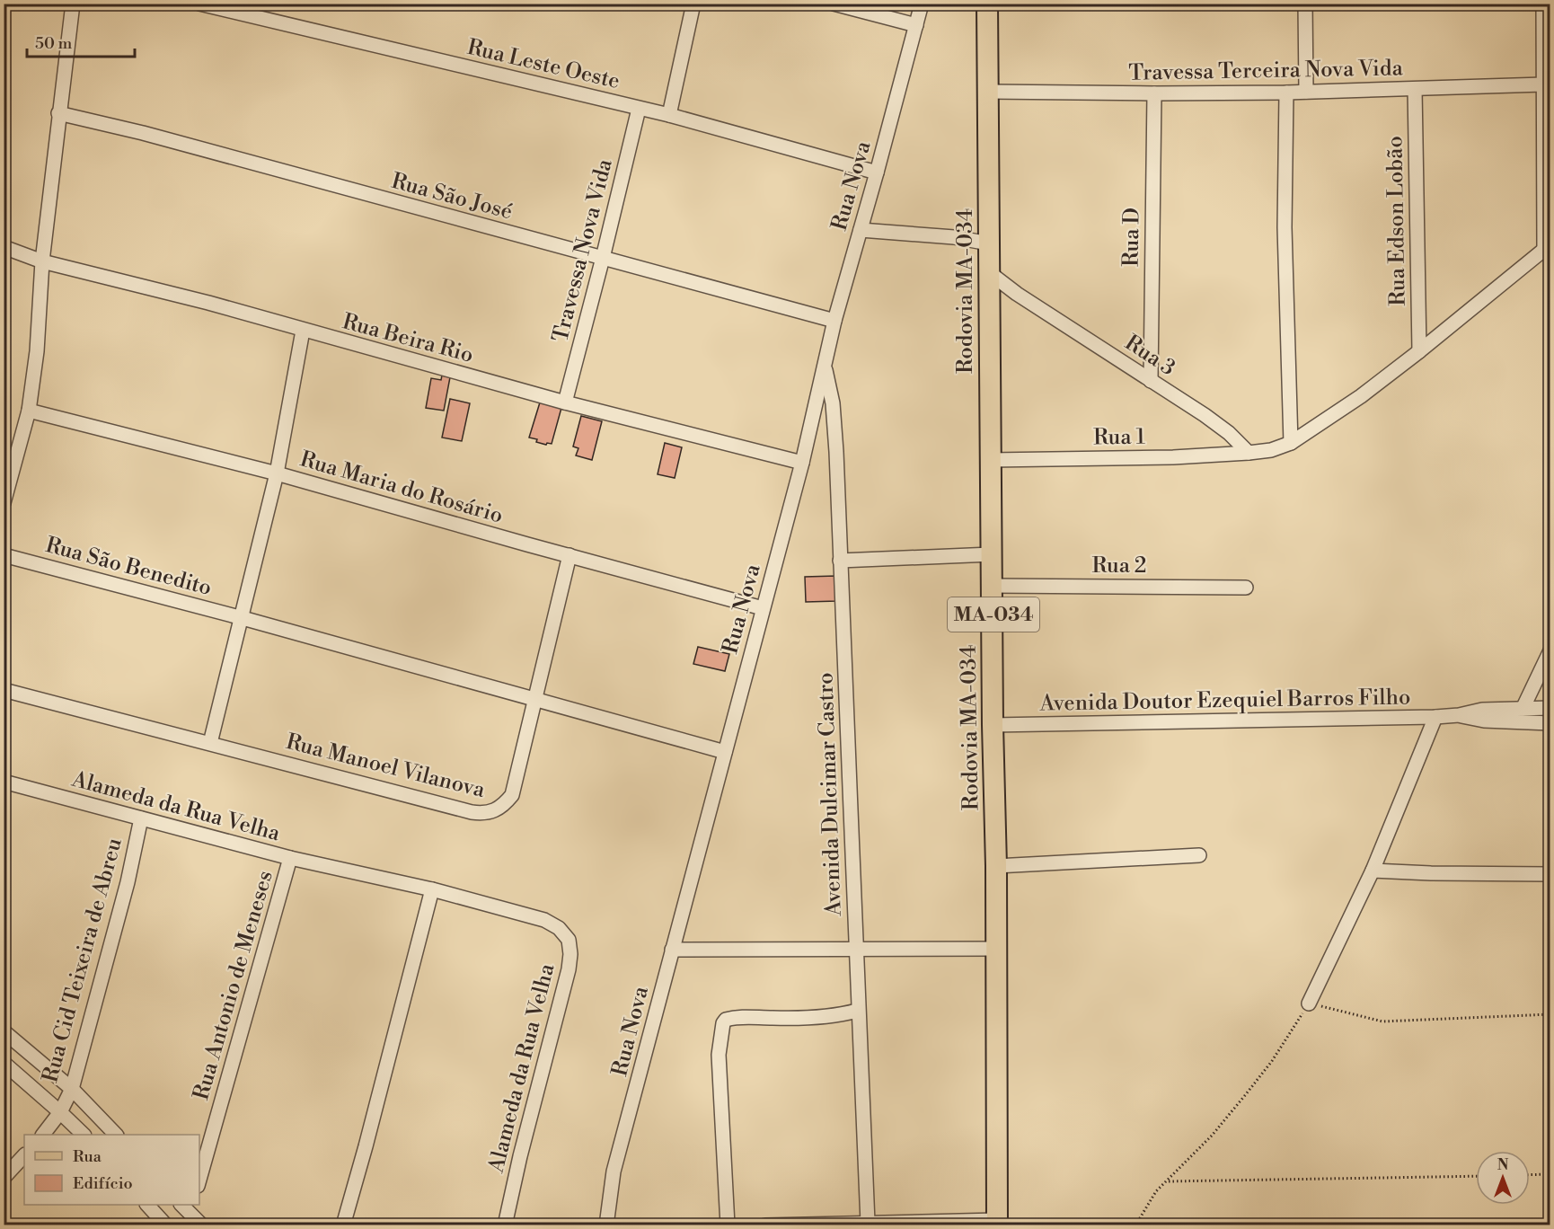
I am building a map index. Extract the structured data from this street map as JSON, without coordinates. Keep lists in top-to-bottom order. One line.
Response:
{"streets":{"main road":["Rodovia MA-034","MA-034"],"street":["Rua Leste Oeste","Travessa Terceira Nova Vida","Rua Nova","Rua São José","Rua Edson Lobão","Rua D","Travessa Nova Vida","Rua Beira Rio","Rua 3","Rua 1","Rua Maria do Rosário","Rua 2","Rua São Benedito","Avenida Doutor Ezequiel Barros Filho","Rua Manoel Vilanova","Avenida Dulcimar Castro","Alameda da Rua Velha","Rua Cid Teixeira de Abreu","Rua Antonio de Meneses"]},"crossings":[["Rua Leste Oeste","Rua Nova"],["Rua Leste Oeste","Travessa Nova Vida"],["Travessa Terceira Nova Vida","Rua Edson Lobão"],["Travessa Terceira Nova Vida","Rua D"],["Travessa Terceira Nova Vida","Rodovia MA-034"],["Rua Nova","Rua São José"],["Rua Nova","Rua Beira Rio"],["Rua Nova","Rua Maria do Rosário"],["Rua Nova","Rua São Benedito"],["Rua Nova","Avenida Dulcimar Castro"],["Rua São José","Travessa Nova Vida"],["Rua D","Rua 3"],["Travessa Nova Vida","Rua Beira Rio"],["Rodovia MA-034","Rua 3"],["Rodovia MA-034","Rua 1"],["Rodovia MA-034","Rua 2"],["Rodovia MA-034","Avenida Doutor Ezequiel Barros Filho"],["Rua 3","Rua 1"],["Rua Maria do Rosário","Rua Manoel Vilanova"],["Rua São Benedito","Rua Manoel Vilanova"],["Alameda da Rua Velha","Rua Cid Teixeira de Abreu"],["Alameda da Rua Velha","Rua Antonio de Meneses"]],"legend":["Rua","Edifício"],"scale_bar":"50 m","north":"top"}
